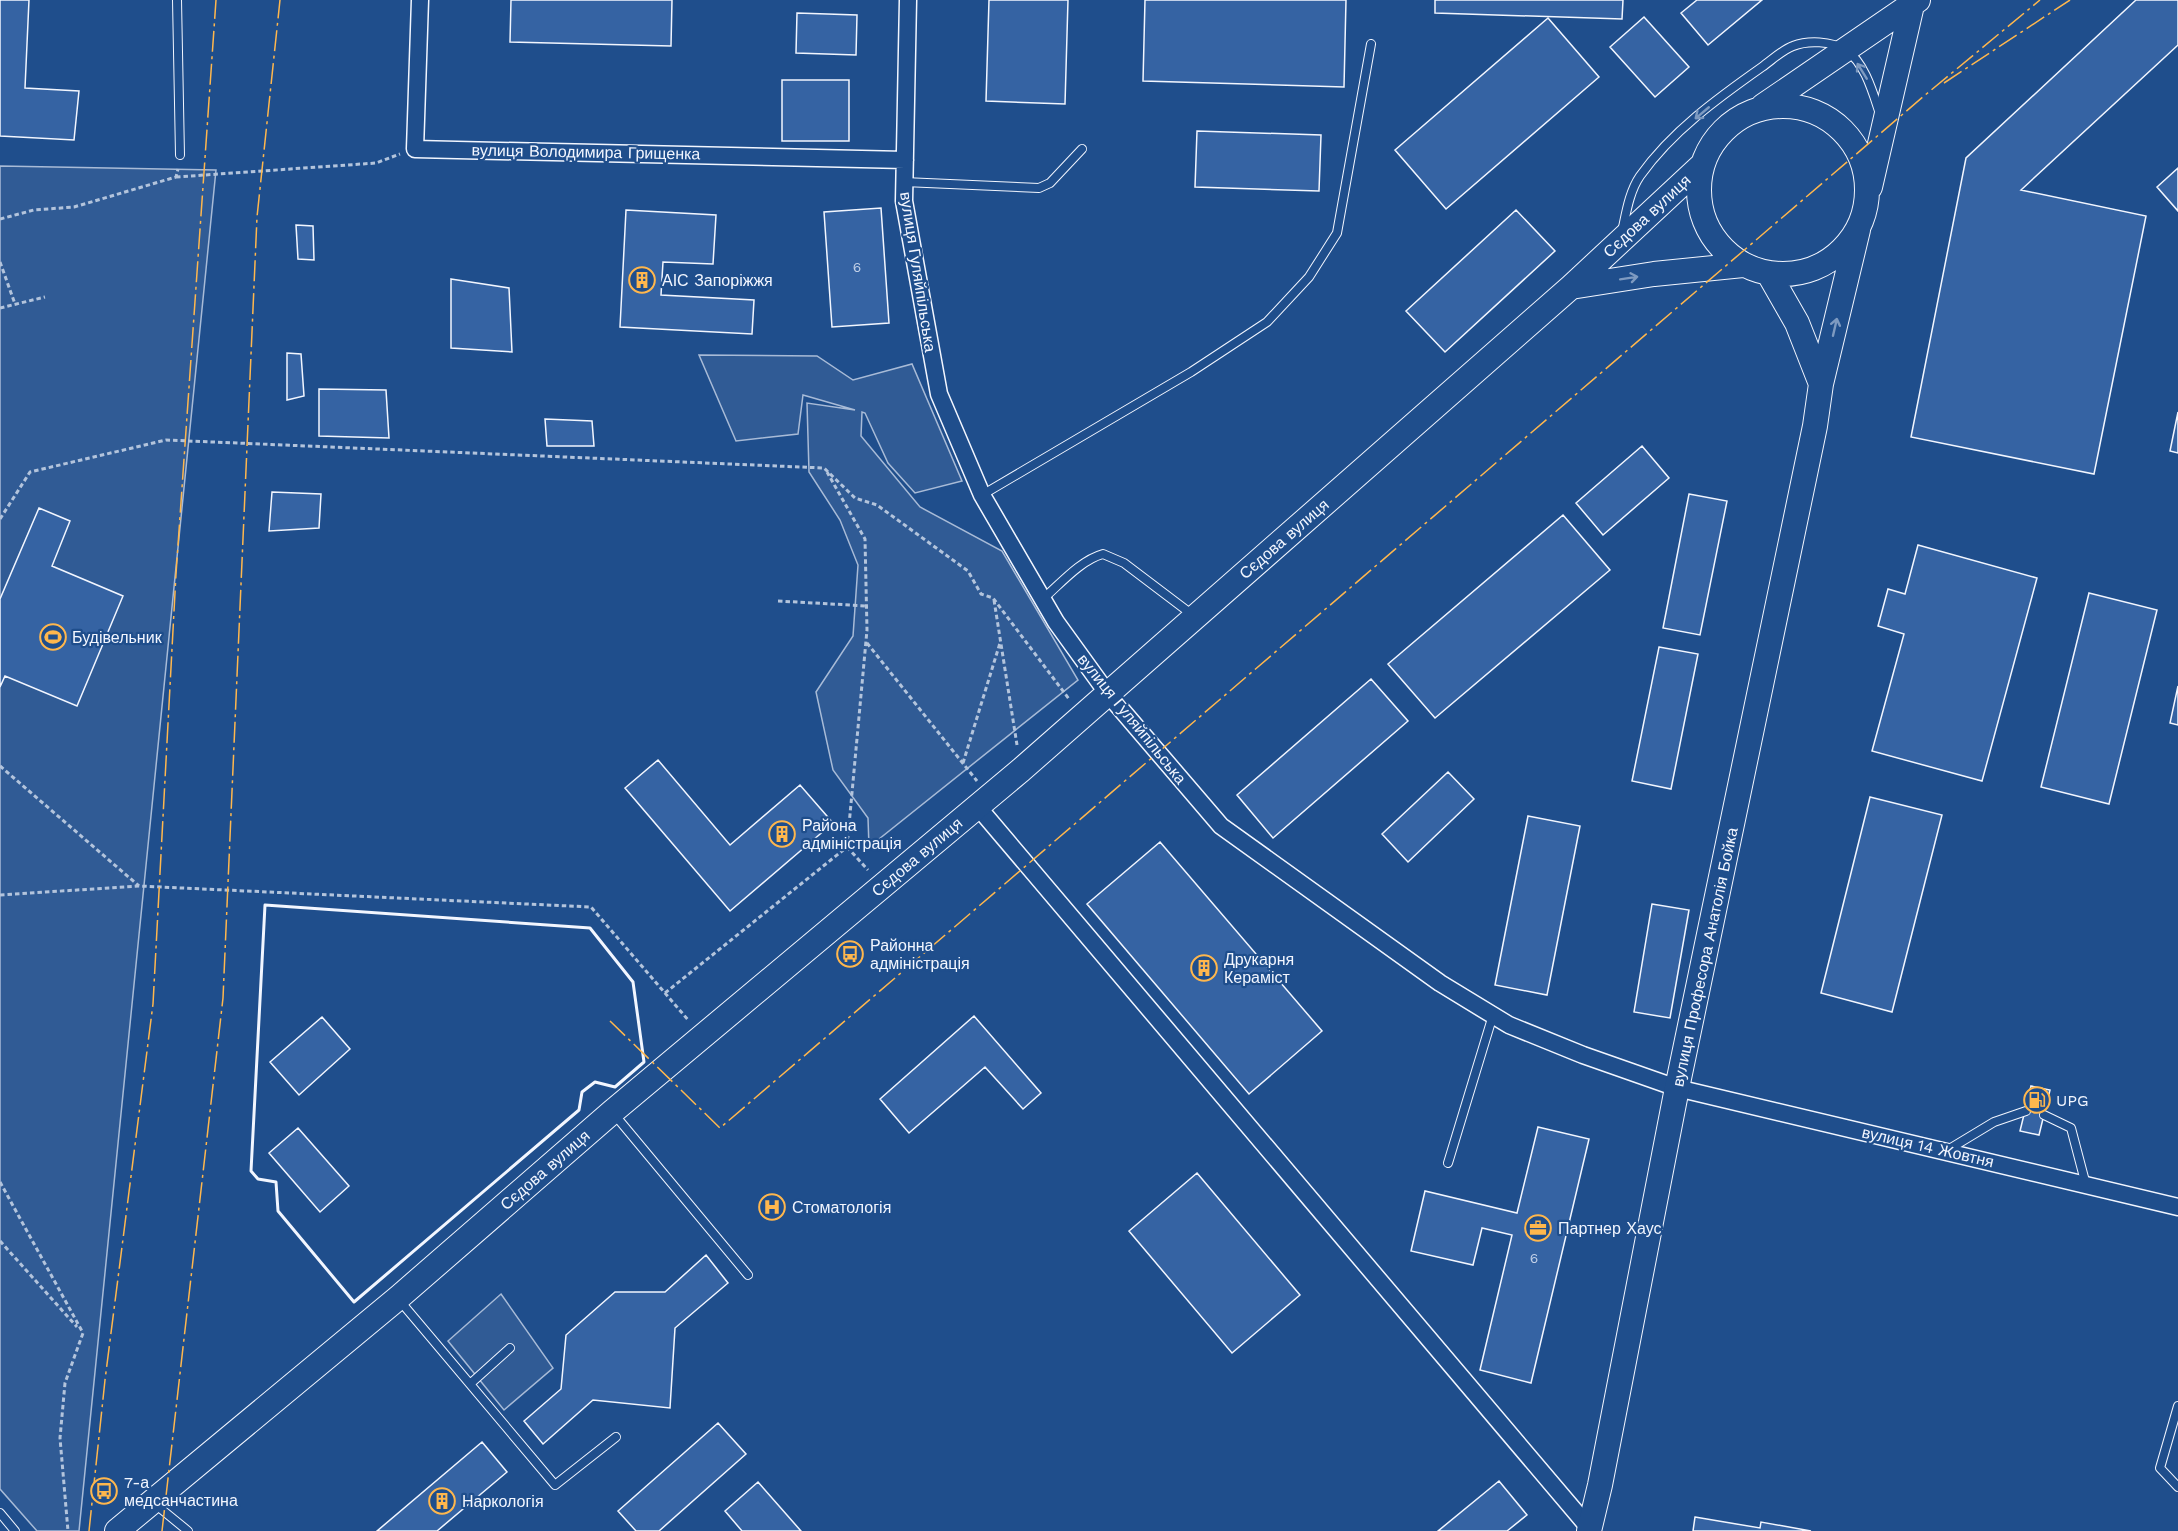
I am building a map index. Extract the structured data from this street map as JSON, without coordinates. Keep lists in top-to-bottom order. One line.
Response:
{"streets":{"main road":["Сєдова вулиця","вулиця Професора Анатолія Бойка"],"street":["вулиця Володимира Грищенка","вулиця Гуляйпільська","вулиця 14 Жовтня"]},"crossings":[["вулиця Володимира Грищенка","вулиця Гуляйпільська"],["Сєдова вулиця","вулиця Гуляйпільська"],["Сєдова вулиця","вулиця Професора Анатолія Бойка"],["вулиця Гуляйпільська","вулиця Професора Анатолія Бойка"],["вулиця Гуляйпільська","вулиця 14 Жовтня"],["вулиця Професора Анатолія Бойка","вулиця 14 Жовтня"]],"places":{"building":["АІС Запоріжжя","Района адміністрація","Друкарня Кераміст","Наркологія"],"sports":["Будівельник"],"bus stop":["Районна адміністрація","7-а медсанчастина"],"fuel station":["UPG"],"hospital":["Стоматологія"],"office":["Партнер Хаус"]},"house_numbers":["6","6"]}
